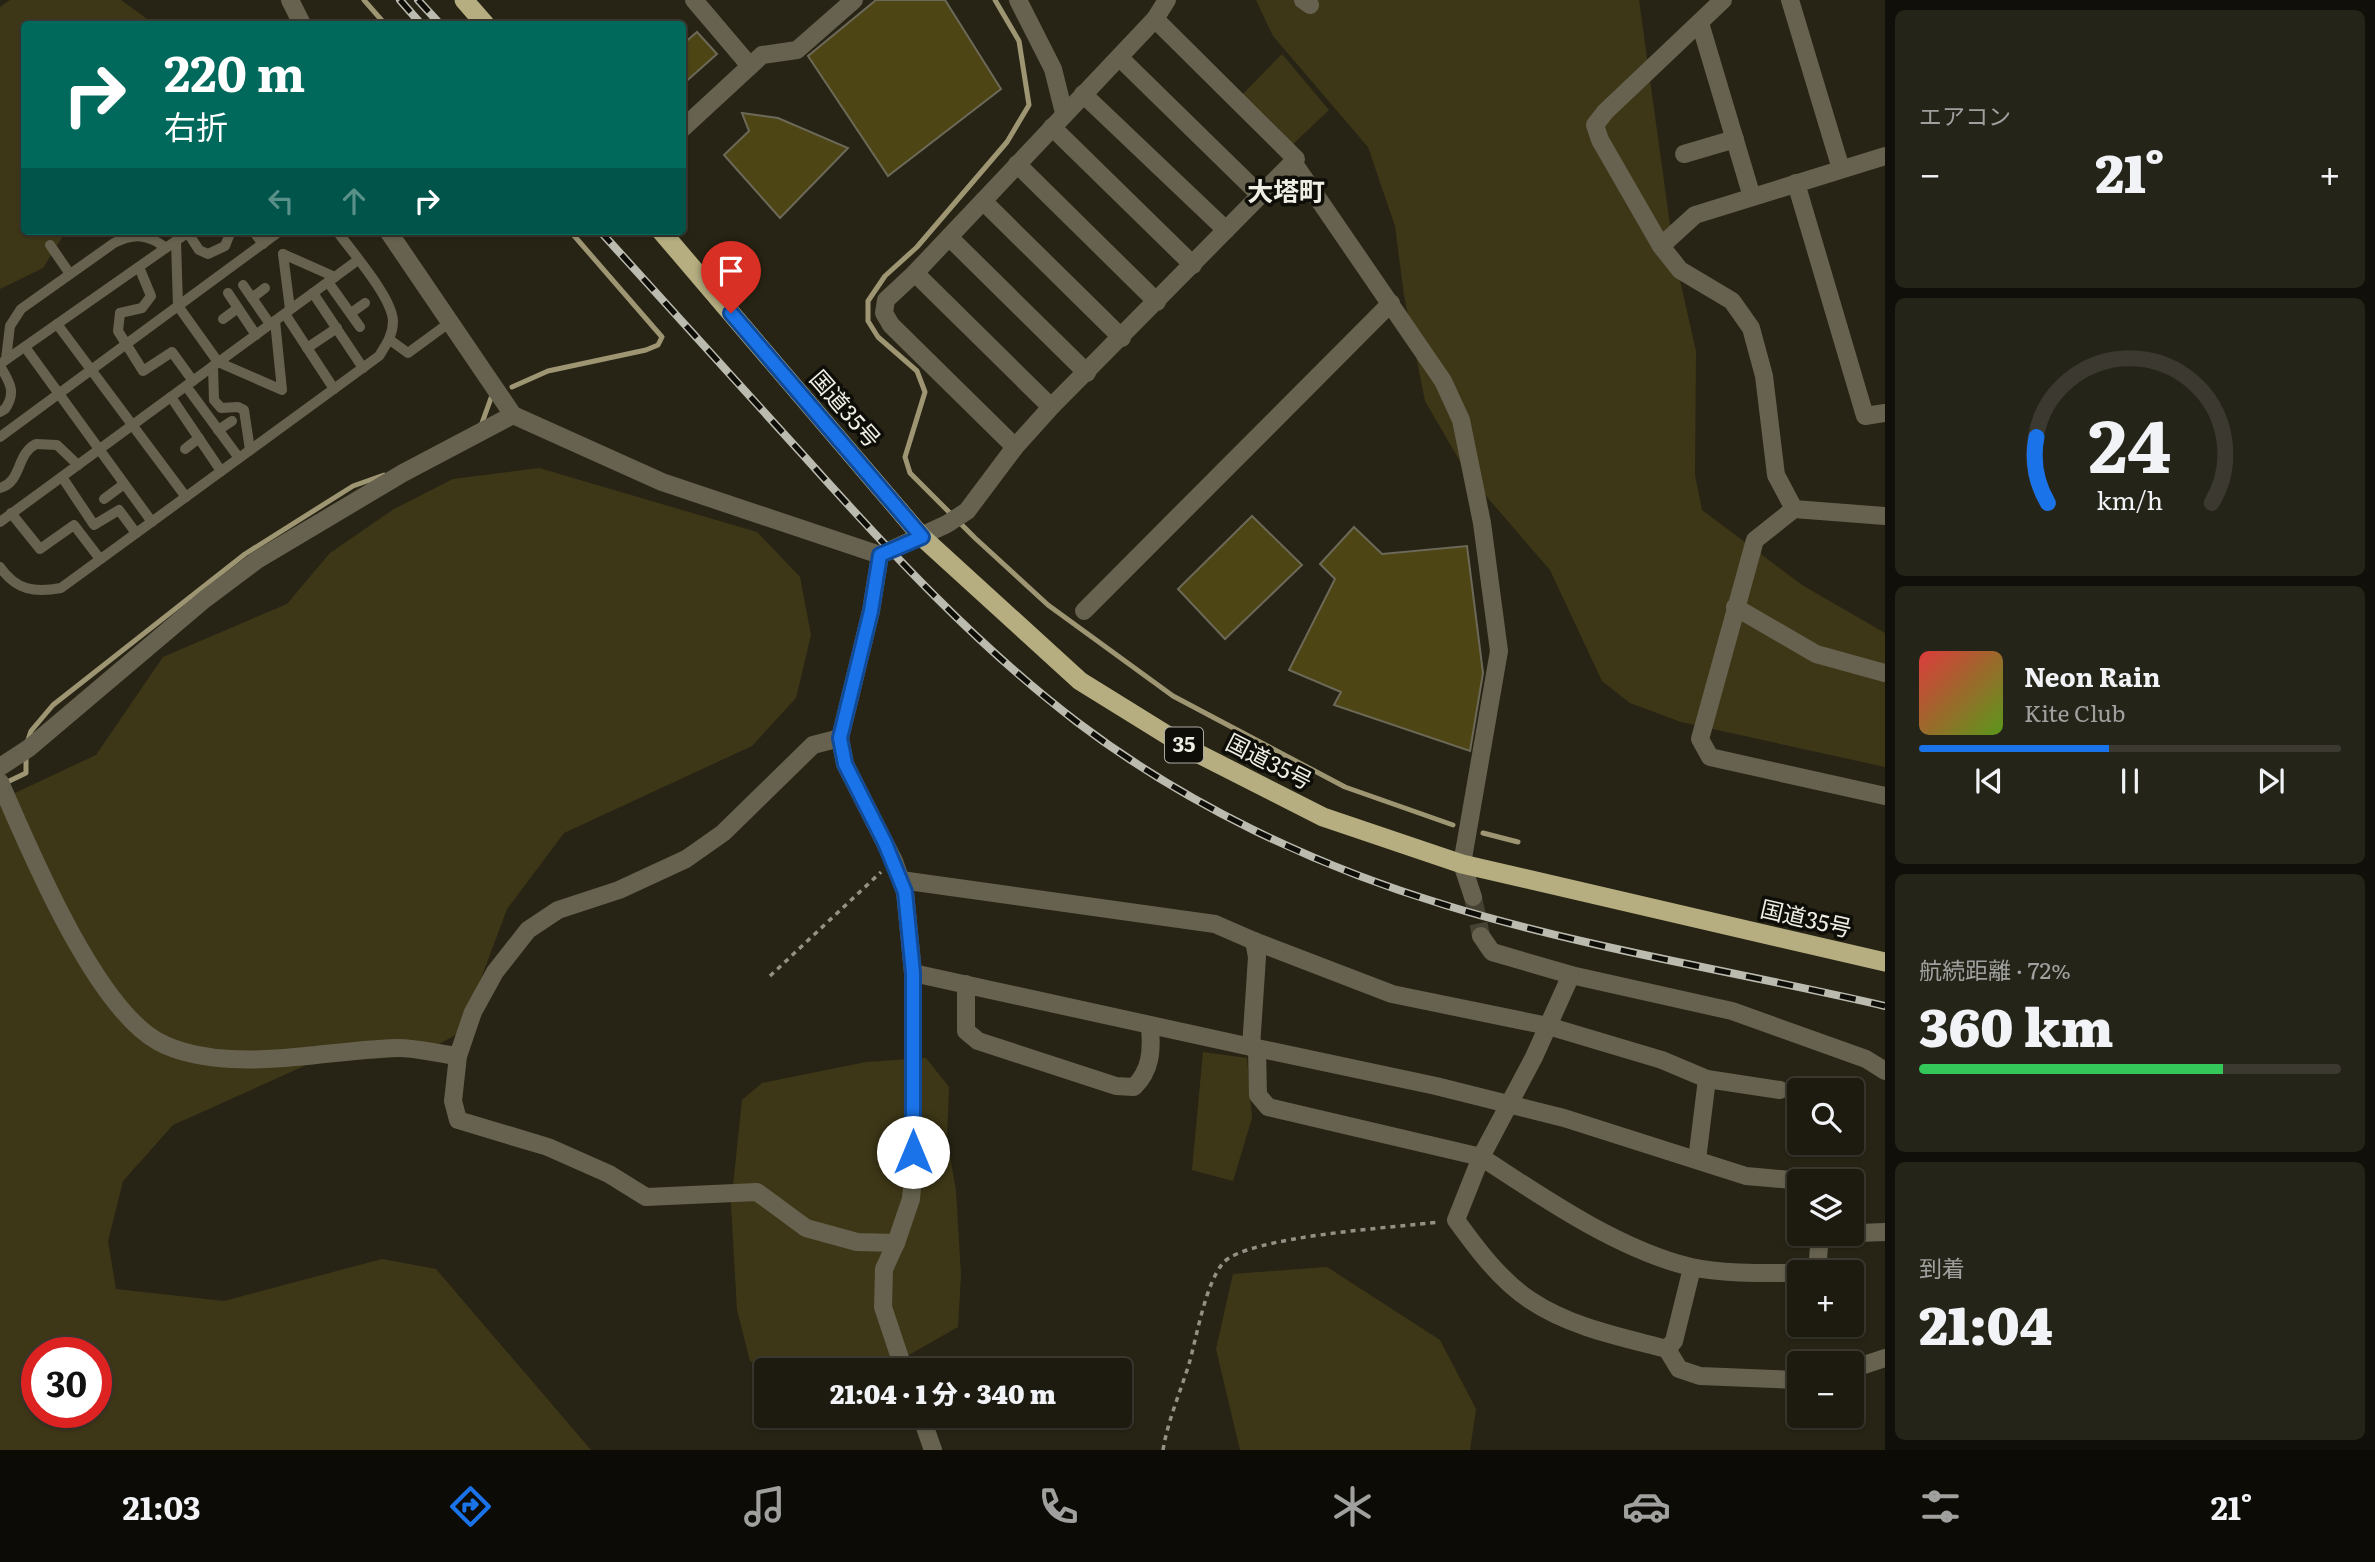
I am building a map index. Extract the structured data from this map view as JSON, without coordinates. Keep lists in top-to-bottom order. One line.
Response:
{"streets":{"highway":["国道35号","35"]},"districts":["大塔町"],"page":{"tile":["エアコン",["航続距離 · 72%","360 km"],["到着","21:04"]],"turn":["220 m","右折"],"heat":["−","21°","+"],"song":["Neon Rain","Kite Club"],"map_buttons":["+","−"],"limit":"30","trip":"21:04 · 1 分 · 340 m","tabs":["21:03","21°"],"gauge":["24","km/h"]}}
